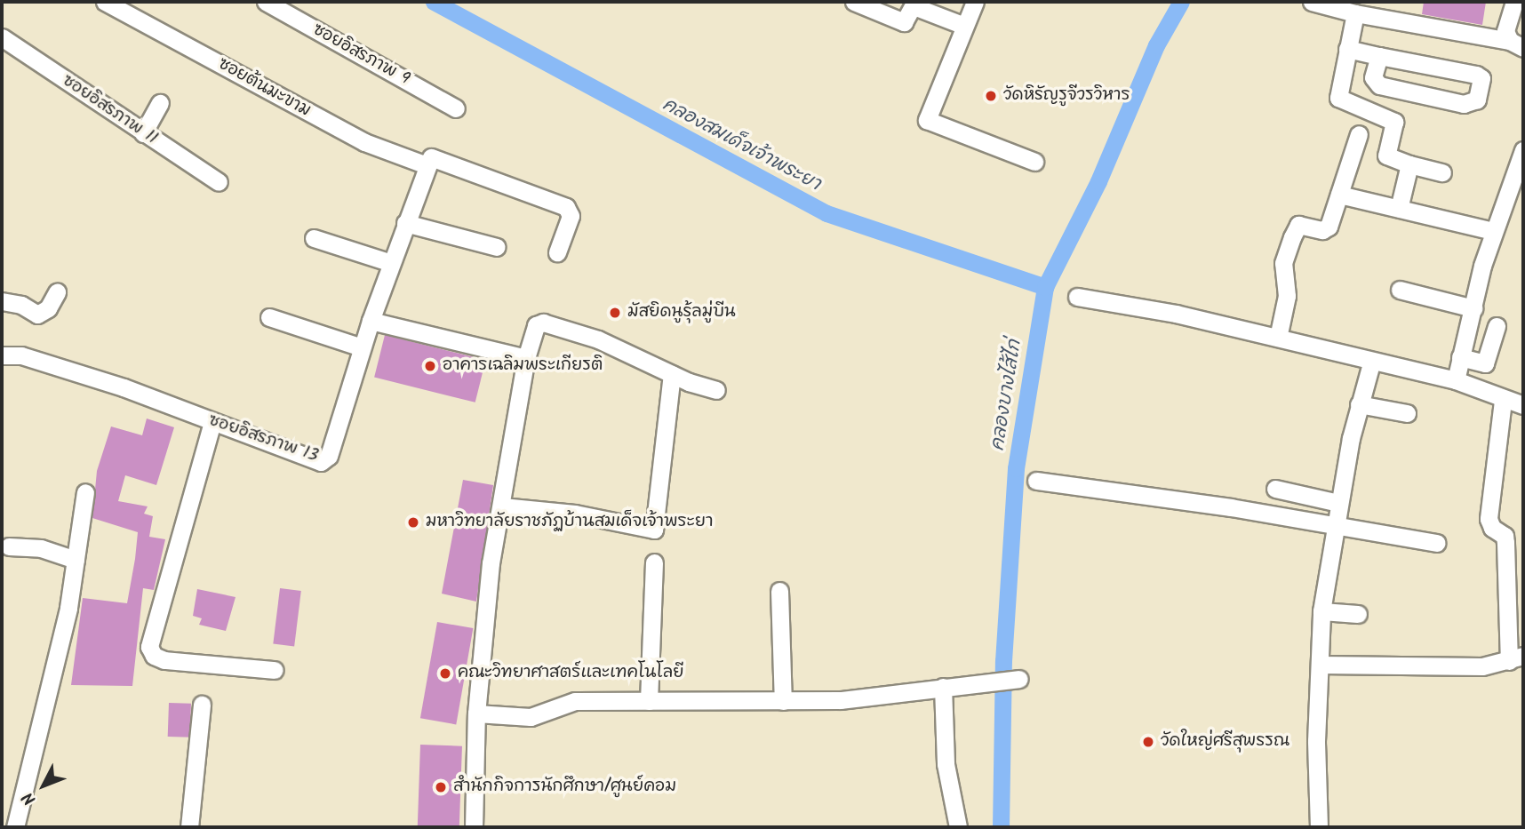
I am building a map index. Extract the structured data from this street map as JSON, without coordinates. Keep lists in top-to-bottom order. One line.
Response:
{"streets":{"street":["ซอยอิสรภาพ 9","ซอยต้นมะขาม","ซอยอิสรภาพ 11","ซอยอิสรภาพ 13"]},"crossings":[["ซอยต้นมะขาม","ซอยอิสรภาพ 13"]],"water":["คลองสมเด็จเจ้าพระยา","คลองบางไส้ไก่"],"places":["วัดหิรัญรูจีวรวิหาร","มัสยิดนูรุ้ลมู่บีน","อาคารเฉลิมพระเกียรติ","มหาวิทยาลัยราชภัฏบ้านสมเด็จเจ้าพระยา","คณะวิทยาศาสตร์และเทคโนโลยี","วัดใหญ่ศรีสุพรรณ","สำนักกิจการนักศึกษา/ศูนย์คอม"],"north":"bottom left"}
